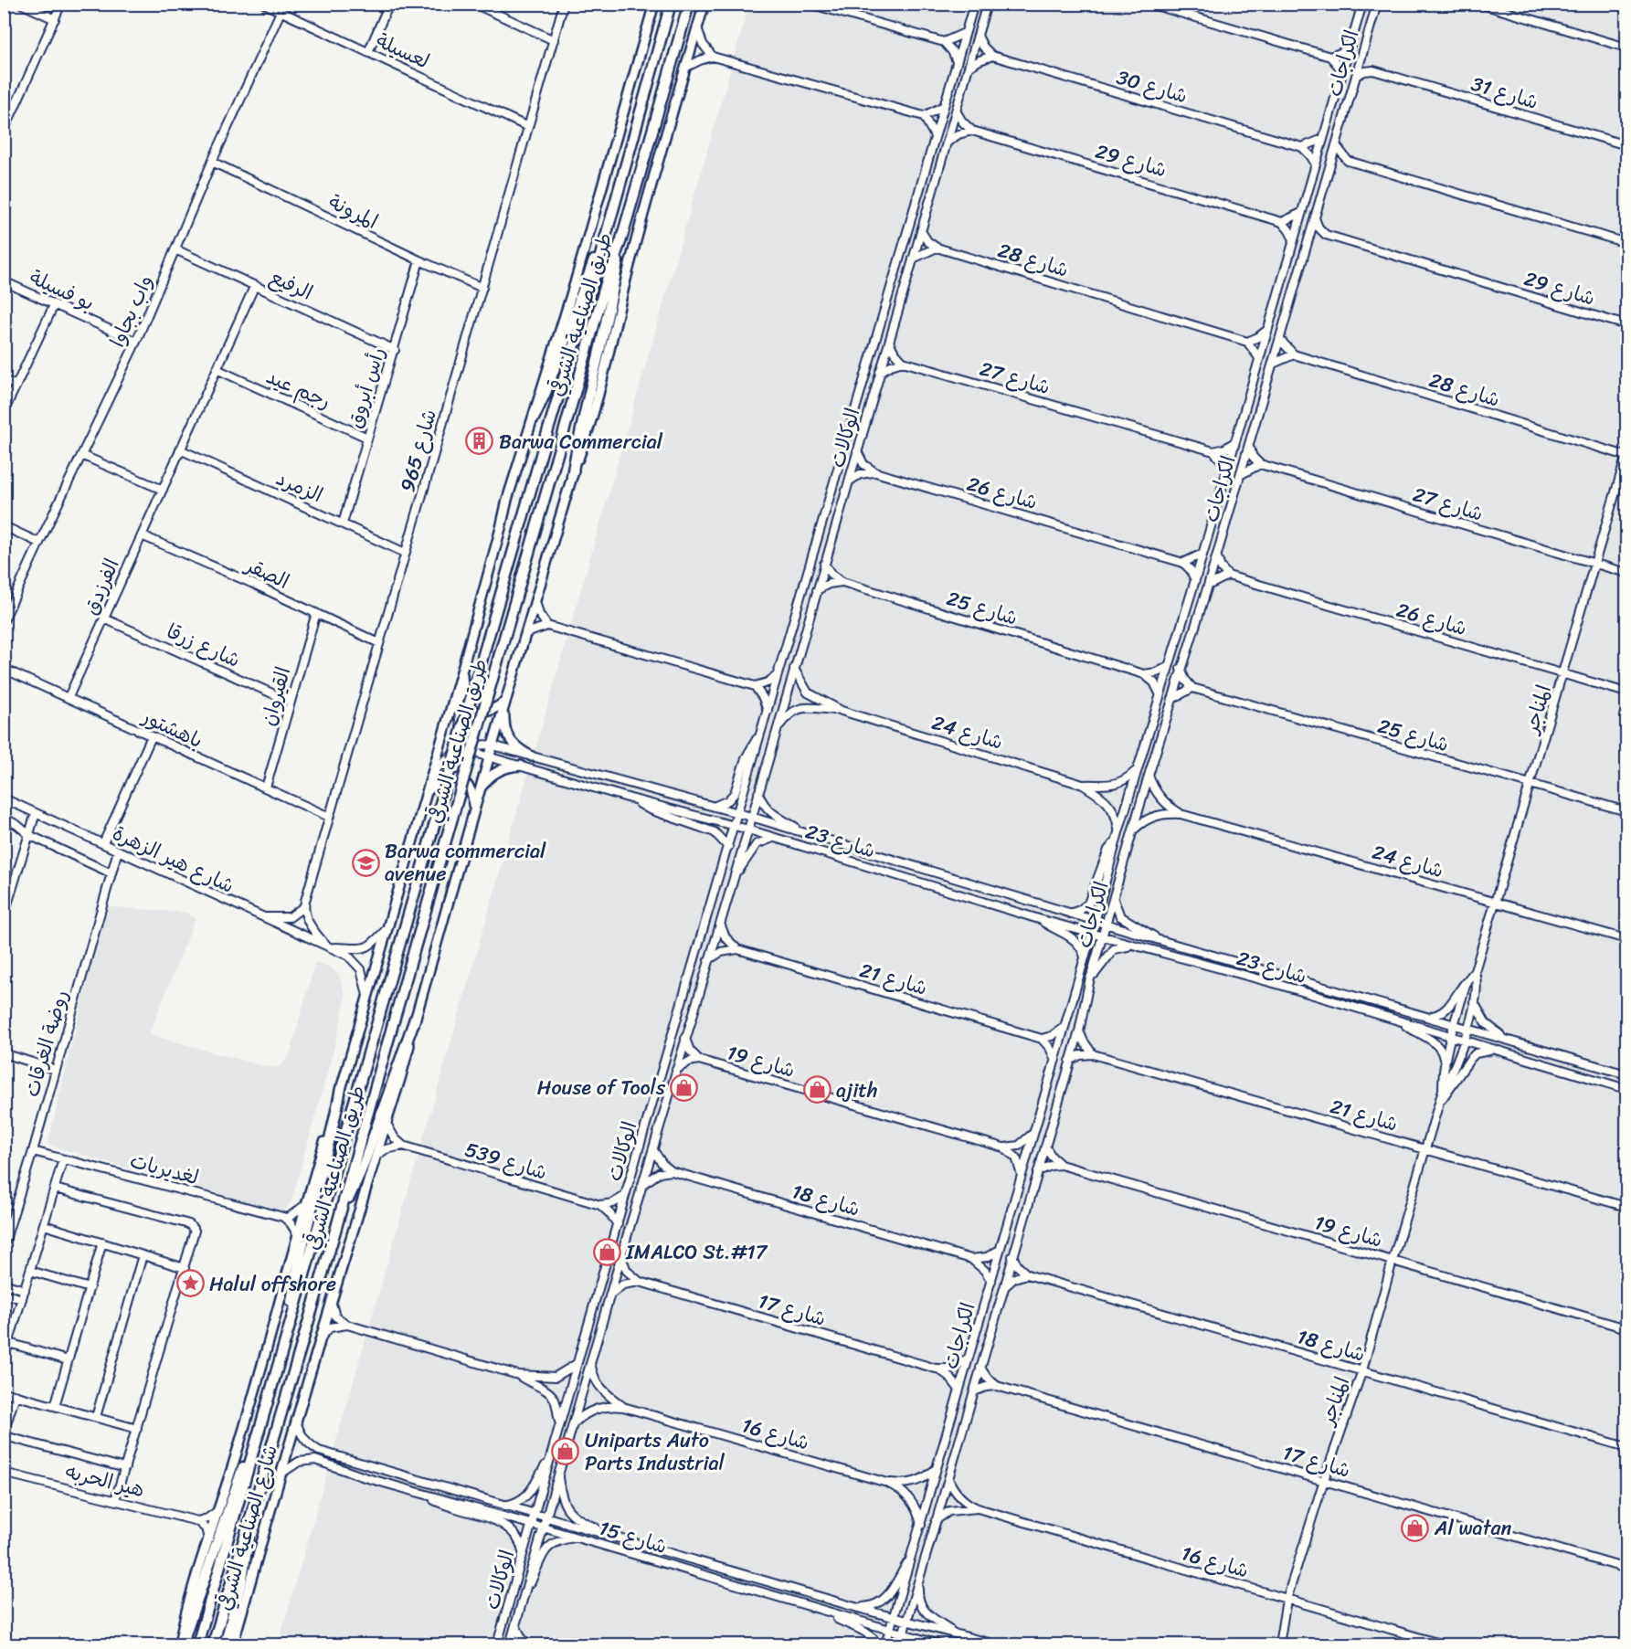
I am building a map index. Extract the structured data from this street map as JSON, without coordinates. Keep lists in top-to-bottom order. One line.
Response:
{"streets":{"highway":["طريق الصناعية الشرقي"],"main road":["شارع الصناعية الشرقي"],"street":["لعسيلة","الكراجات","شارع 30","شارع 31","شارع 29","المرونة","شارع 28","الرفيع","بو فسيلة","واب بجاوا","شارع 27","رأس أبروق","رجم عيد","الوكالات","شارع 965","الزمرد","شارع 26","الصقر","الفرزدق","شارع 25","شارع زرقا","القيروان","المناجر","باهشتور","شارع 24","شارع 23","شارع هير الزهرة","شارع 21","روضة الغرقات","شارع 19","شارع 539","لغديريات","شارع 18","شارع 17","شارع 16","هير الحربه","شارع 15"]},"crossings":[["لعسيلة","واب بجاوا"],["لعسيلة","شارع 965"],["الكراجات","شارع 28"],["الكراجات","شارع 24"],["الكراجات","شارع 23"],["الكراجات","شارع 17"],["الكراجات","شارع 16"],["الكراجات","شارع 15"],["المرونة","واب بجاوا"],["المرونة","رأس أبروق"],["المرونة","شارع 965"],["شارع 28","الوكالات"],["شارع 28","المناجر"],["الرفيع","واب بجاوا"],["الرفيع","رأس أبروق"],["الرفيع","الفرزدق"],["بو فسيلة","واب بجاوا"],["طريق الصناعية الشرقي","شارع 23"],["طريق الصناعية الشرقي","شارع هير الزهرة"],["طريق الصناعية الشرقي","شارع الصناعية الشرقي"],["طريق الصناعية الشرقي","شارع 15"],["شارع 27","المناجر"],["رأس أبروق","رجم عيد"],["رأس أبروق","الزمرد"],["رجم عيد","الفرزدق"],["الوكالات","شارع 25"],["الوكالات","شارع 24"],["الوكالات","شارع 23"],["الوكالات","شارع 19"],["الوكالات","شارع 16"],["الوكالات","شارع 15"],["شارع 965","الزمرد"],["شارع 965","الصقر"],["شارع 965","باهشتور"],["الزمرد","الفرزدق"],["شارع 26","المناجر"],["الصقر","الفرزدق"],["الصقر","القيروان"],["الفرزدق","شارع زرقا"],["الفرزدق","باهشتور"],["شارع 25","المناجر"],["شارع زرقا","القيروان"],["القيروان","باهشتور"],["المناجر","شارع 24"],["المناجر","شارع 23"],["المناجر","شارع 21"],["المناجر","شارع 19"],["المناجر","شارع 18"],["المناجر","شارع 17"],["المناجر","شارع 16"],["شارع هير الزهرة","روضة الغرقات"],["روضة الغرقات","لغديريات"],["شارع الصناعية الشرقي","شارع 15"]],"places":{"building":["Barwa Commercial"],"school or university":["Barwa commercial avenue"],"shop":["House of Tools","ajith","IMALCO St.#17","Uniparts Auto Parts Industrial","Al watan"],"place":["Halul offshore"]}}
